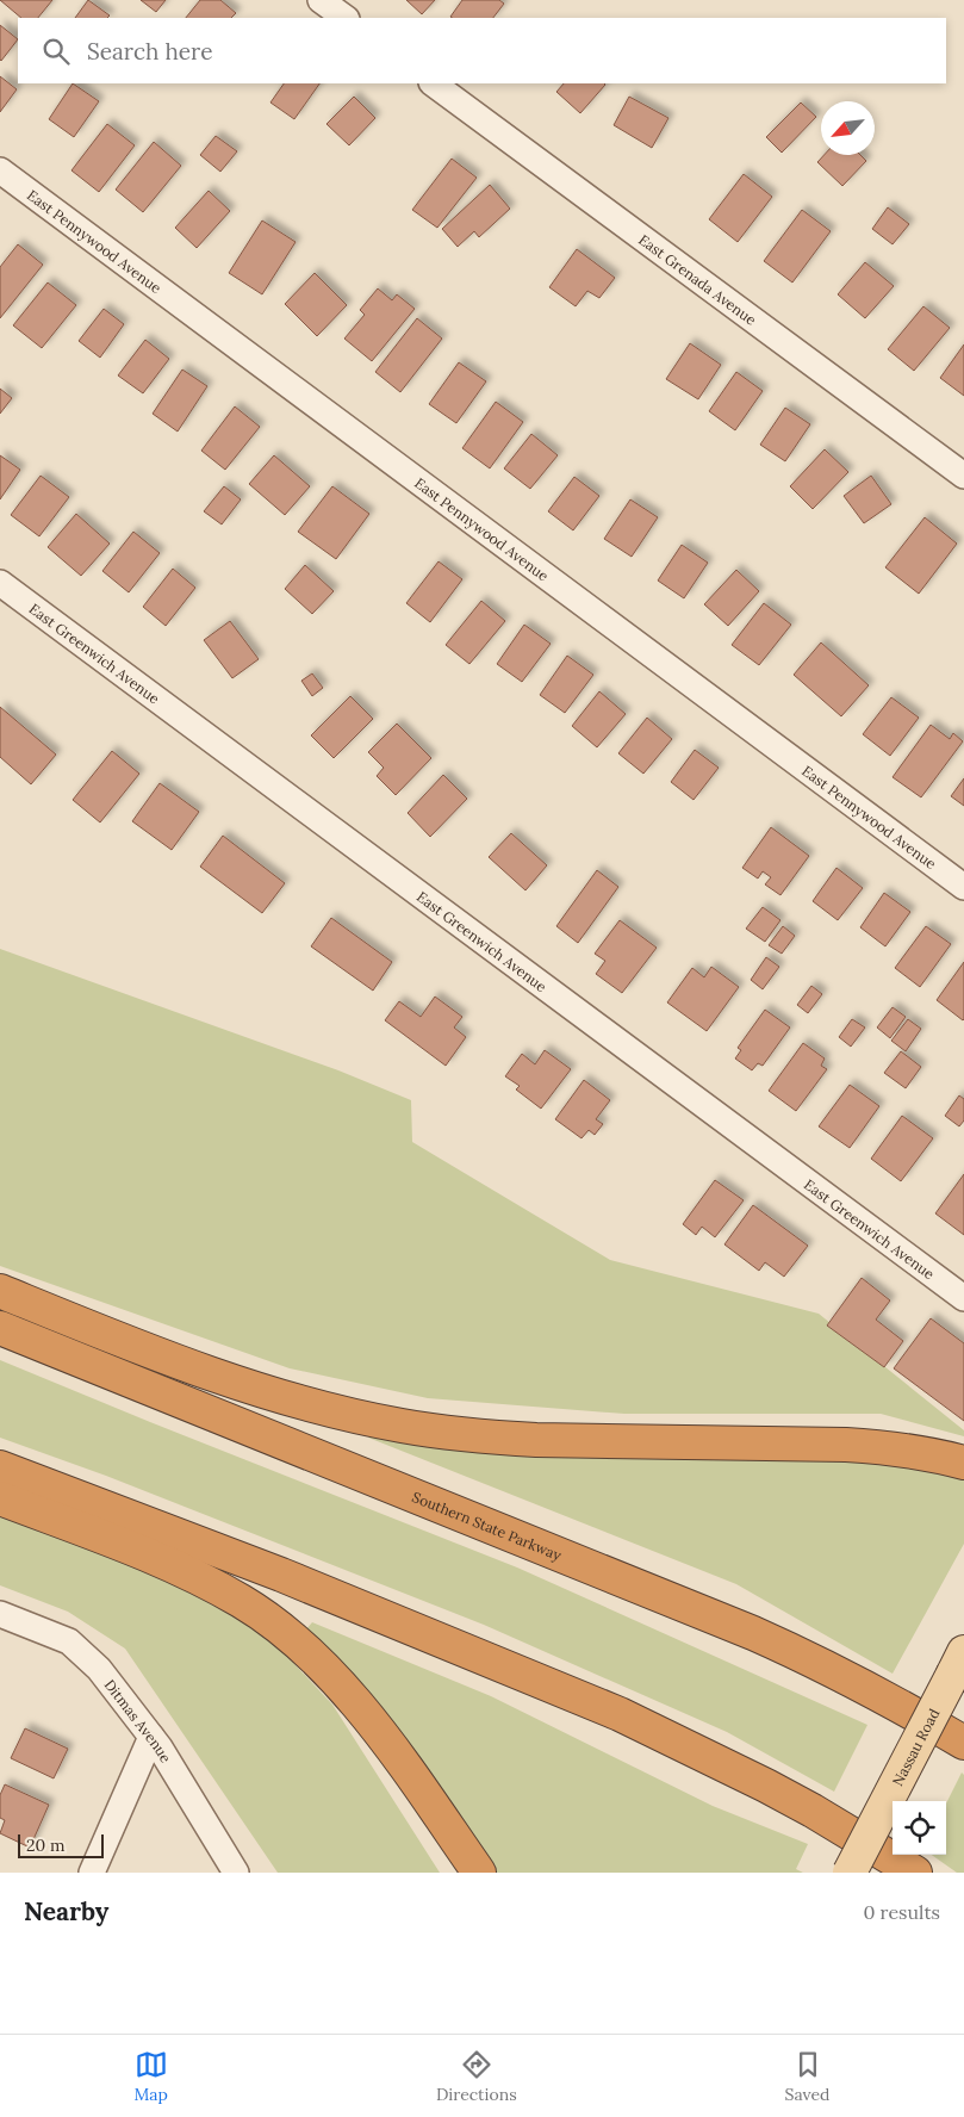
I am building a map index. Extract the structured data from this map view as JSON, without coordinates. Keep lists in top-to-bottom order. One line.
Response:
{"streets":{"highway":["Southern State Parkway"],"main road":["Nassau Road"],"street":["East Pennywood Avenue","East Grenada Avenue","East Greenwich Avenue","Ditmas Avenue"]},"scale_bar":"20 m","north":"bottom left","page":{"search":"Search here","scale":"20 m","heading":["Nearby","0 results"],"nav":["Map","Directions","Saved"]}}
